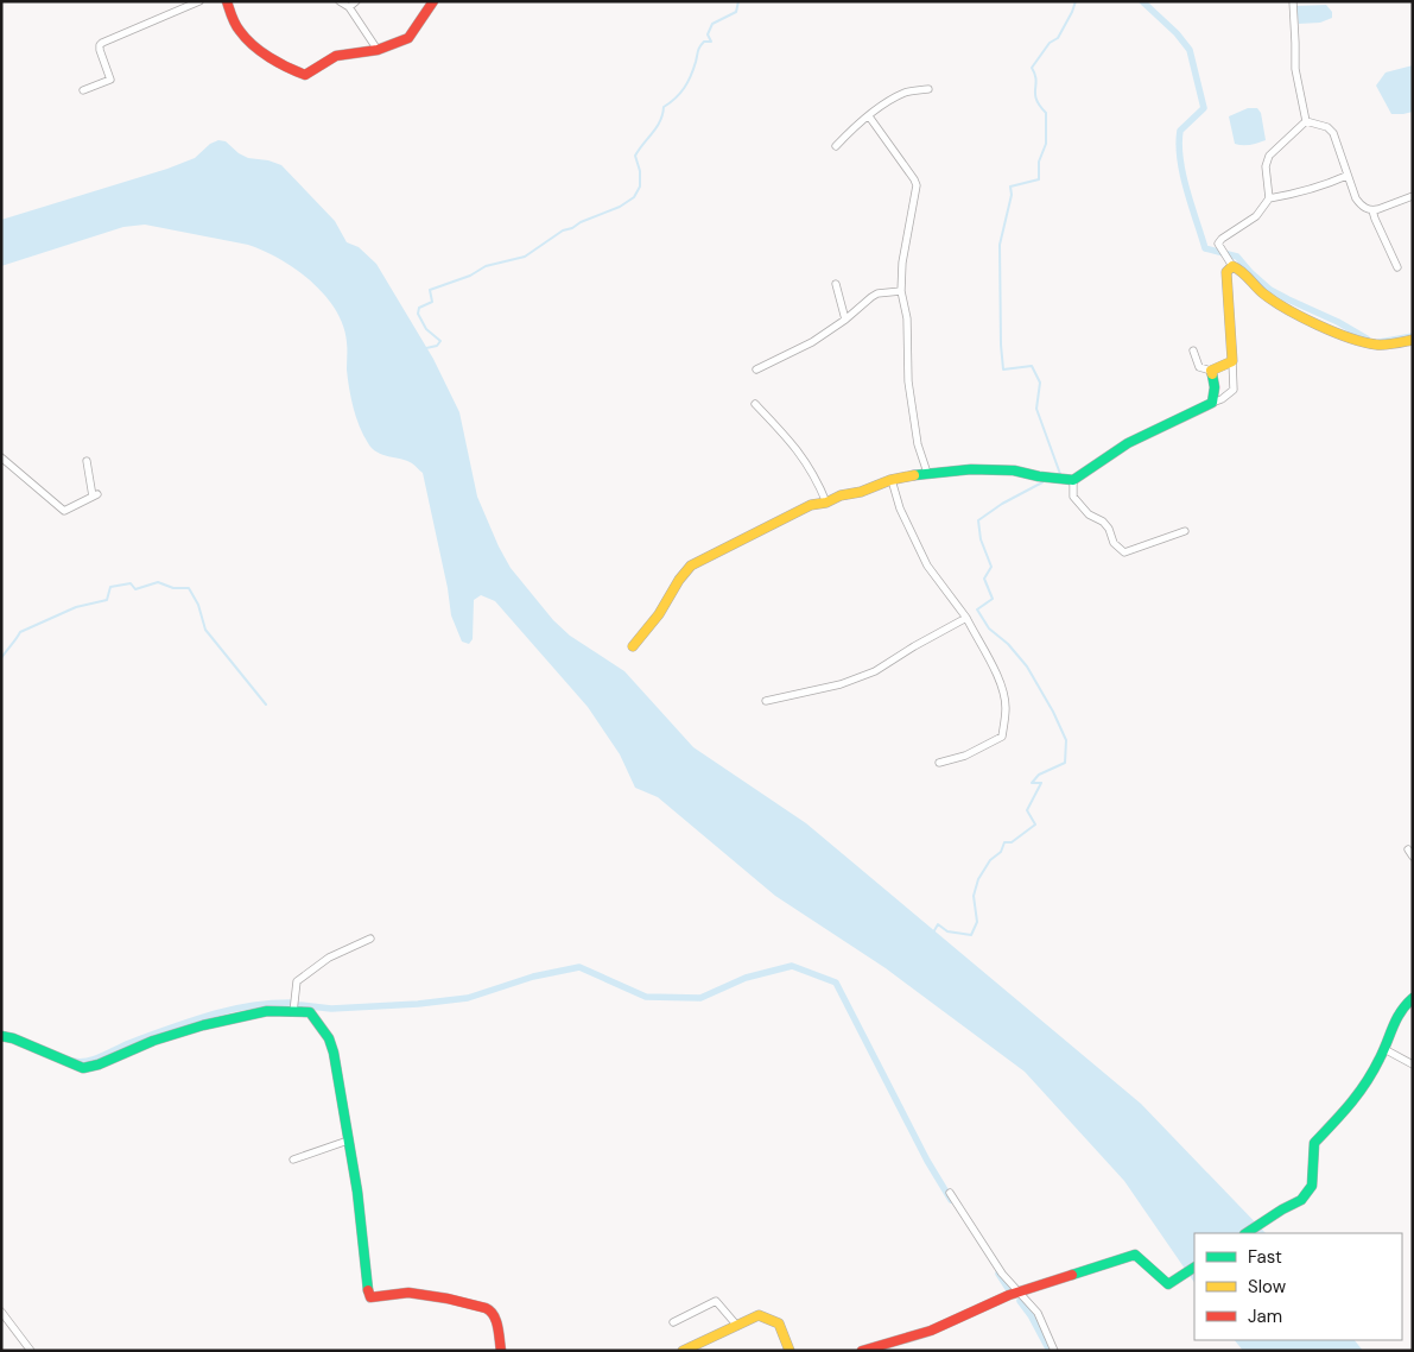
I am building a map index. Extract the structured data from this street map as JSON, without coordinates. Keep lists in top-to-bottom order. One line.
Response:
{"legend":["Fast","Slow","Jam"]}
